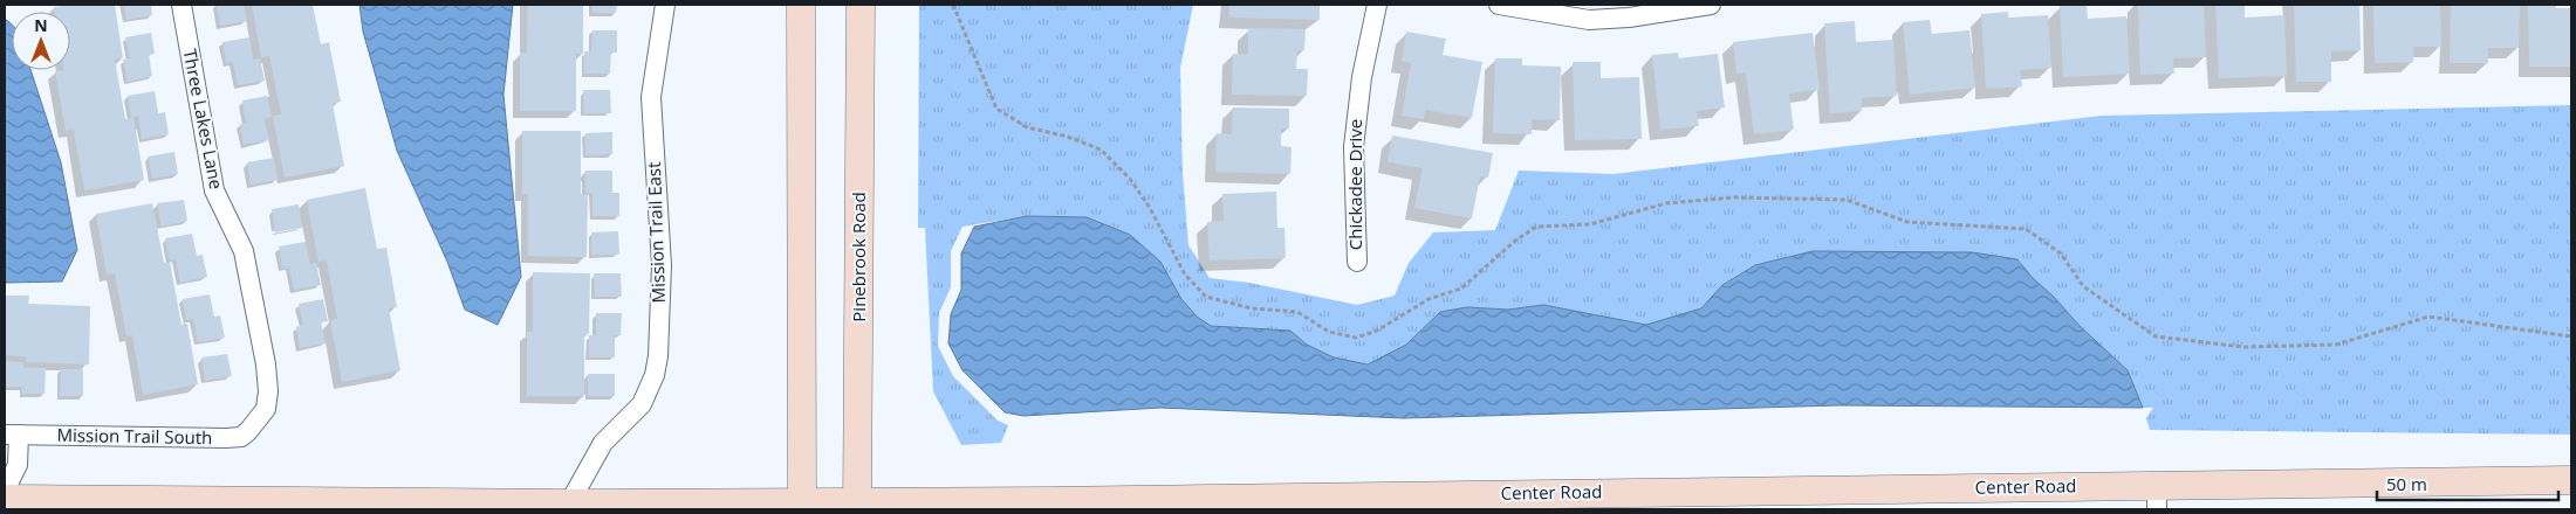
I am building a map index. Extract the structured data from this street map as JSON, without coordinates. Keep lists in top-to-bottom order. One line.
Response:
{"streets":{"street":["Three Lakes Lane","Chickadee Drive","Mission Trail East","Pinebrook Road","Mission Trail South","Center Road"]},"crossings":[["Three Lakes Lane","Mission Trail South"],["Mission Trail East","Center Road"],["Pinebrook Road","Center Road"]],"scale_bar":"50 m","north":"top"}
